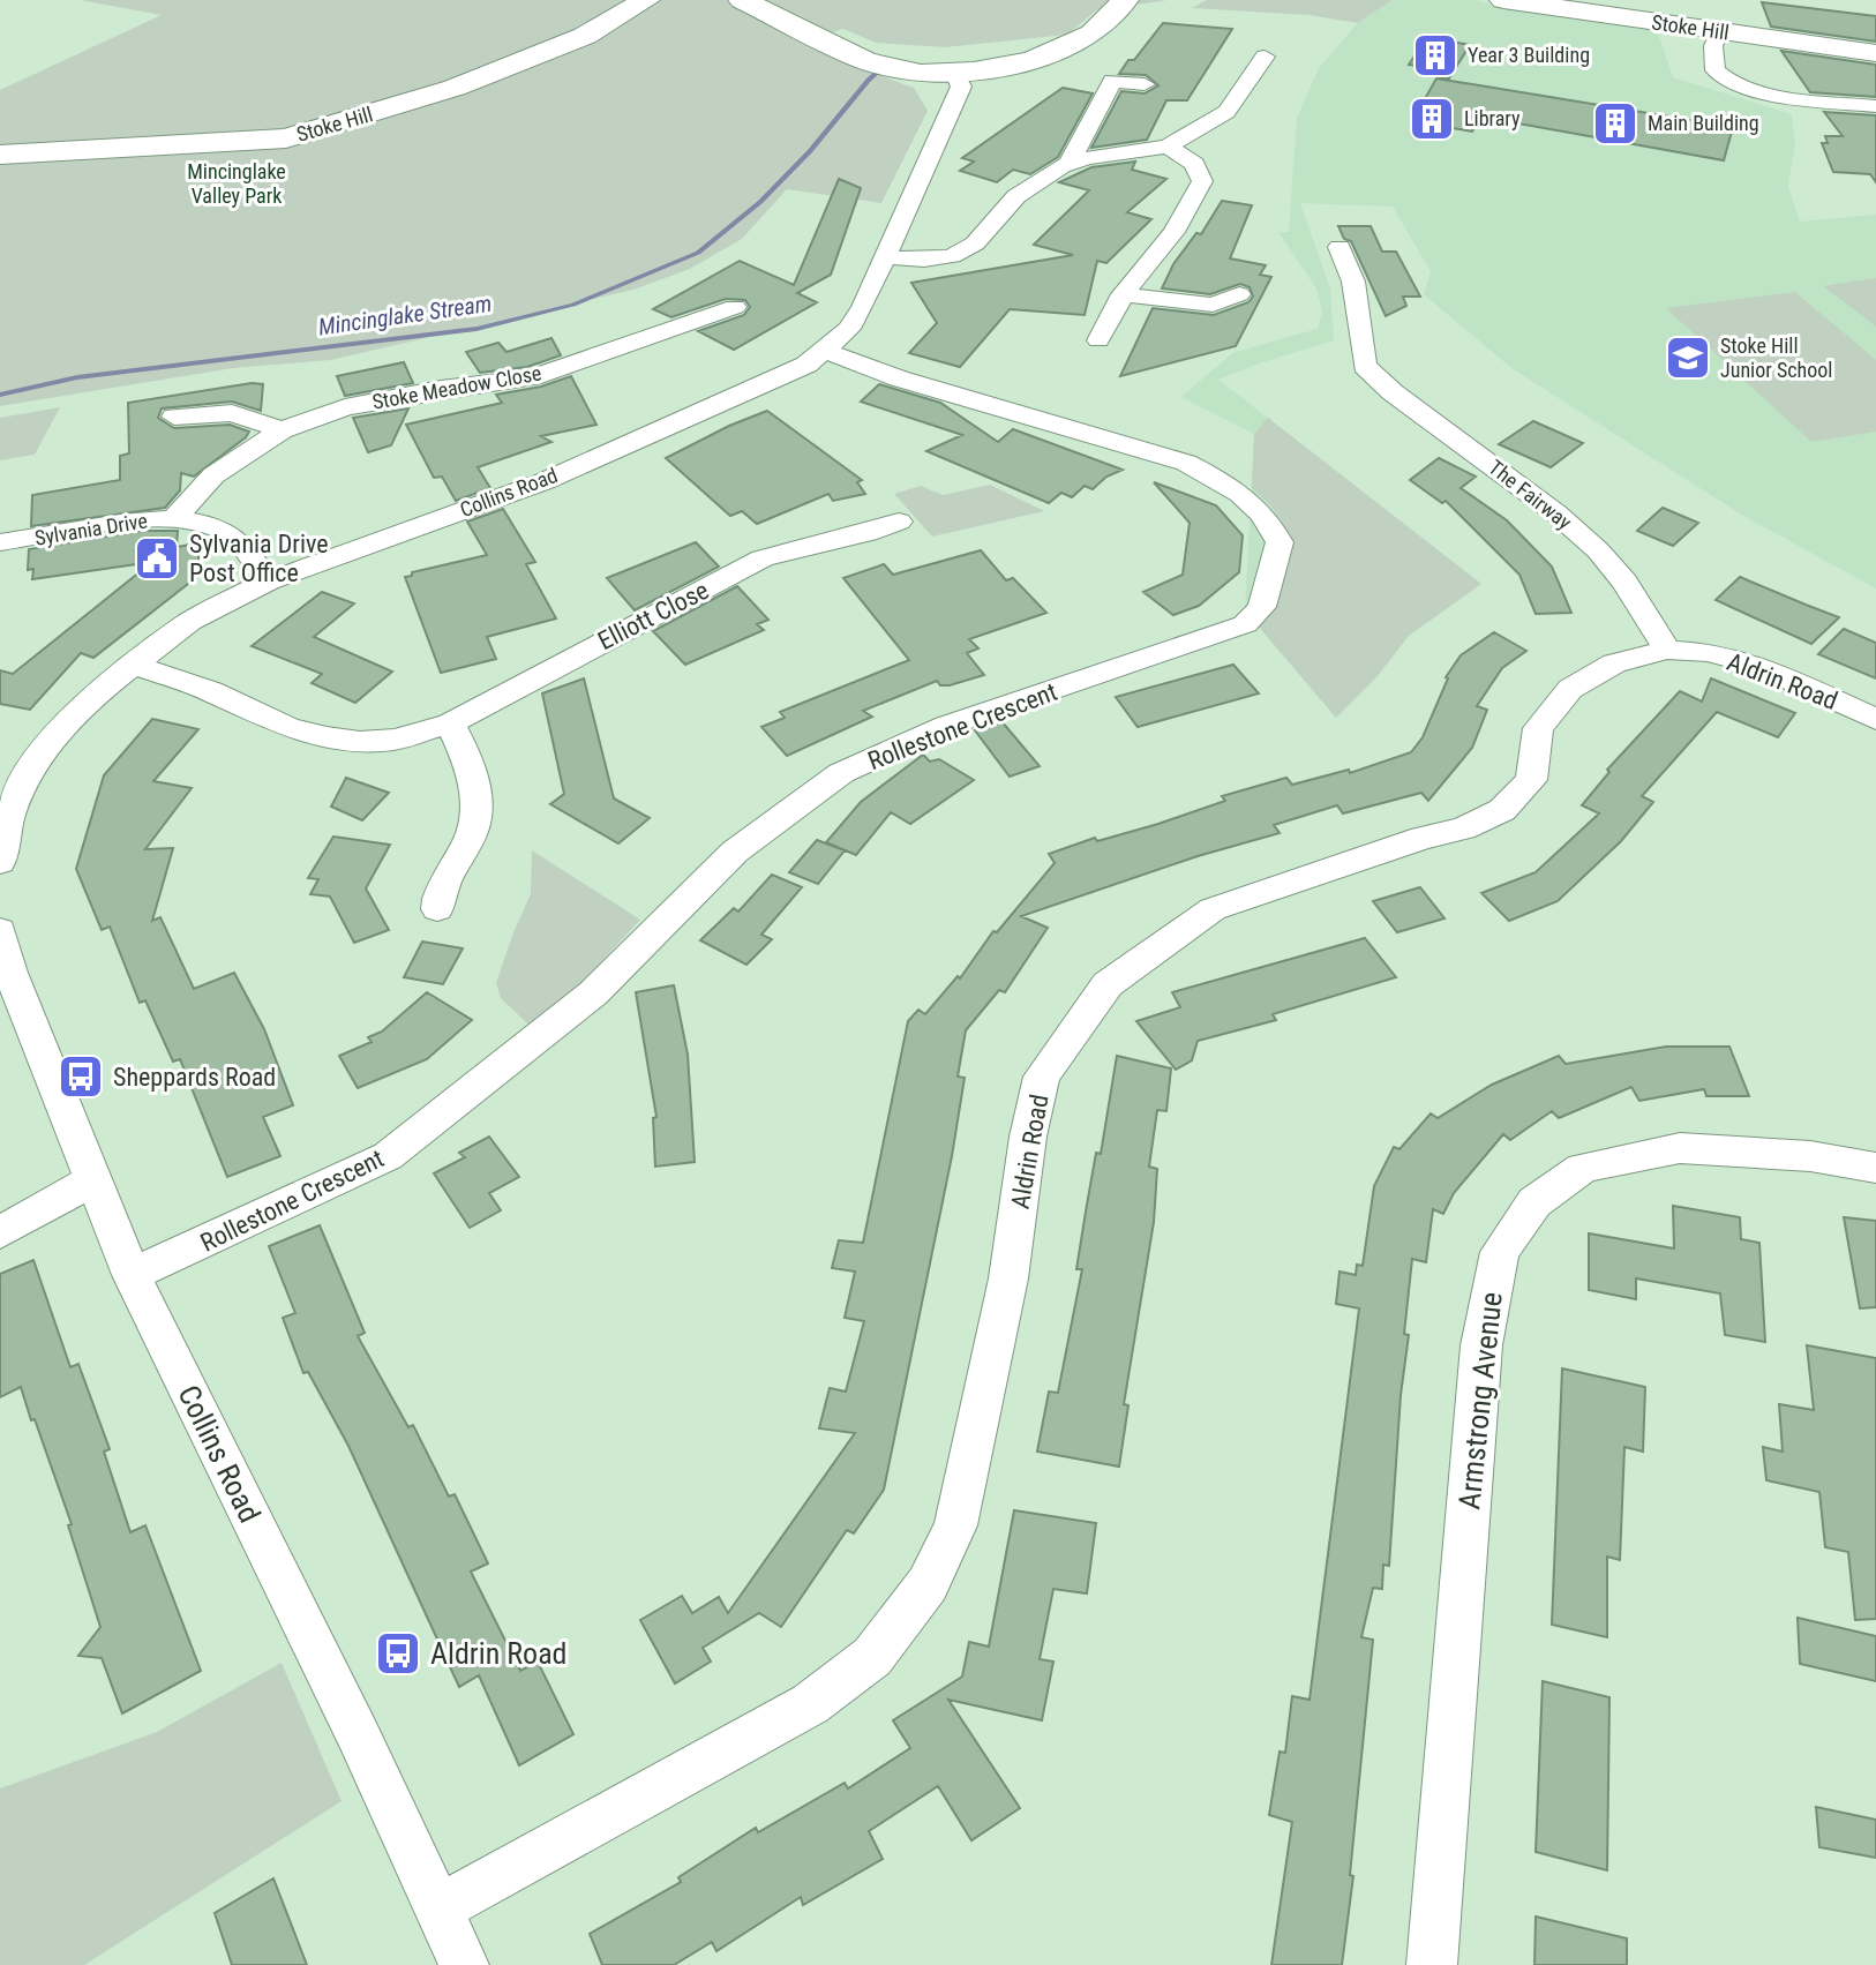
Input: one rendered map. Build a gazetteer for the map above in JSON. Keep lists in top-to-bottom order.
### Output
{
  "streets": {
    "street": [
      "Stoke Hill",
      "Stoke Meadow Close",
      "Collins Road",
      "The Fairway",
      "Sylvania Drive",
      "Elliott Close",
      "Aldrin Road",
      "Rollestone Crescent",
      "Armstrong Avenue"
    ]
  },
  "crossings": [
    ["Stoke Meadow Close", "Sylvania Drive"],
    ["Collins Road", "Sylvania Drive"],
    ["Collins Road", "Elliott Close"],
    ["Collins Road", "Aldrin Road"],
    ["Collins Road", "Rollestone Crescent"],
    ["The Fairway", "Aldrin Road"]
  ],
  "water": ["Mincinglake Stream"],
  "parks": ["Mincinglake Valley Park"],
  "places": {
    "building": ["Year 3 Building", "Library", "Main Building"],
    "school or university": ["Stoke Hill Junior School"],
    "public building": ["Sylvania Drive Post Office"],
    "bus stop": ["Sheppards Road", "Aldrin Road"]
  }
}
